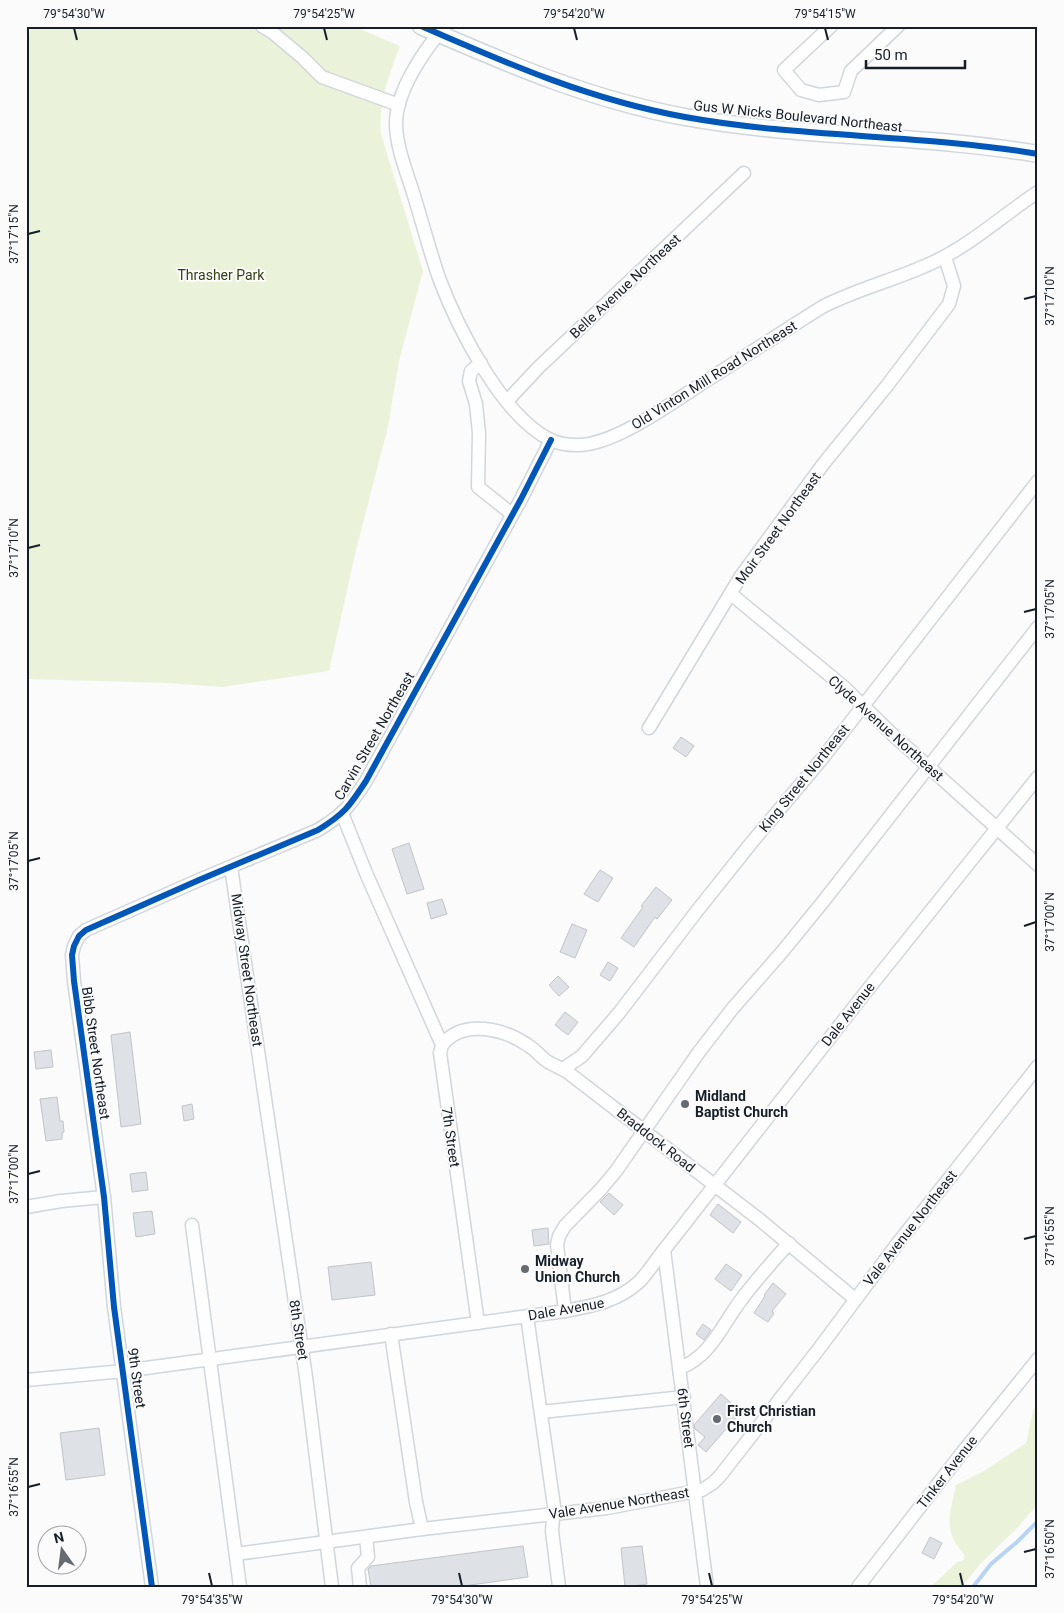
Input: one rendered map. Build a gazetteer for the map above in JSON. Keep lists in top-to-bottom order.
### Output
{
  "streets": {
    "main road": ["Gus W Nicks Boulevard Northeast"],
    "street": [
      "Belle Avenue Northeast",
      "Old Vinton Mill Road Northeast",
      "Moir Street Northeast",
      "Clyde Avenue Northeast",
      "Carvin Street Northeast",
      "King Street Northeast",
      "Midway Street Northeast",
      "Dale Avenue",
      "Bibb Street Northeast",
      "7th Street",
      "Braddock Road",
      "Vale Avenue Northeast",
      "8th Street",
      "9th Street",
      "6th Street",
      "Tinker Avenue"
    ]
  },
  "crossings": [
    ["Gus W Nicks Boulevard Northeast", "Old Vinton Mill Road Northeast"],
    ["Belle Avenue Northeast", "Old Vinton Mill Road Northeast"],
    ["Old Vinton Mill Road Northeast", "Moir Street Northeast"],
    ["Old Vinton Mill Road Northeast", "Carvin Street Northeast"],
    ["Moir Street Northeast", "Clyde Avenue Northeast"],
    ["Clyde Avenue Northeast", "King Street Northeast"],
    ["Clyde Avenue Northeast", "Dale Avenue"],
    ["Carvin Street Northeast", "Midway Street Northeast"],
    ["Carvin Street Northeast", "Bibb Street Northeast"],
    ["Carvin Street Northeast", "7th Street"],
    ["King Street Northeast", "Braddock Road"],
    ["Midway Street Northeast", "8th Street"],
    ["Dale Avenue", "7th Street"],
    ["Dale Avenue", "Braddock Road"],
    ["Dale Avenue", "8th Street"],
    ["Dale Avenue", "9th Street"],
    ["Dale Avenue", "6th Street"],
    ["Bibb Street Northeast", "9th Street"],
    ["7th Street", "Braddock Road"],
    ["Braddock Road", "Vale Avenue Northeast"],
    ["Vale Avenue Northeast", "8th Street"],
    ["Vale Avenue Northeast", "6th Street"]
  ],
  "parks": ["Thrasher Park"],
  "places": ["Midland Baptist Church", "Midway Union Church", "First Christian Church"],
  "scale_bar": "50 m",
  "north": "top",
  "coordinates": [
    "79°54'30\"W",
    "79°54'25\"W",
    "79°54'20\"W",
    "79°54'15\"W",
    "37°17'15\"N",
    "37°17'10\"N",
    "37°17'05\"N",
    "37°17'00\"N",
    "37°16'55\"N",
    "37°16'50\"N",
    "79°54'35\"W"
  ]
}
